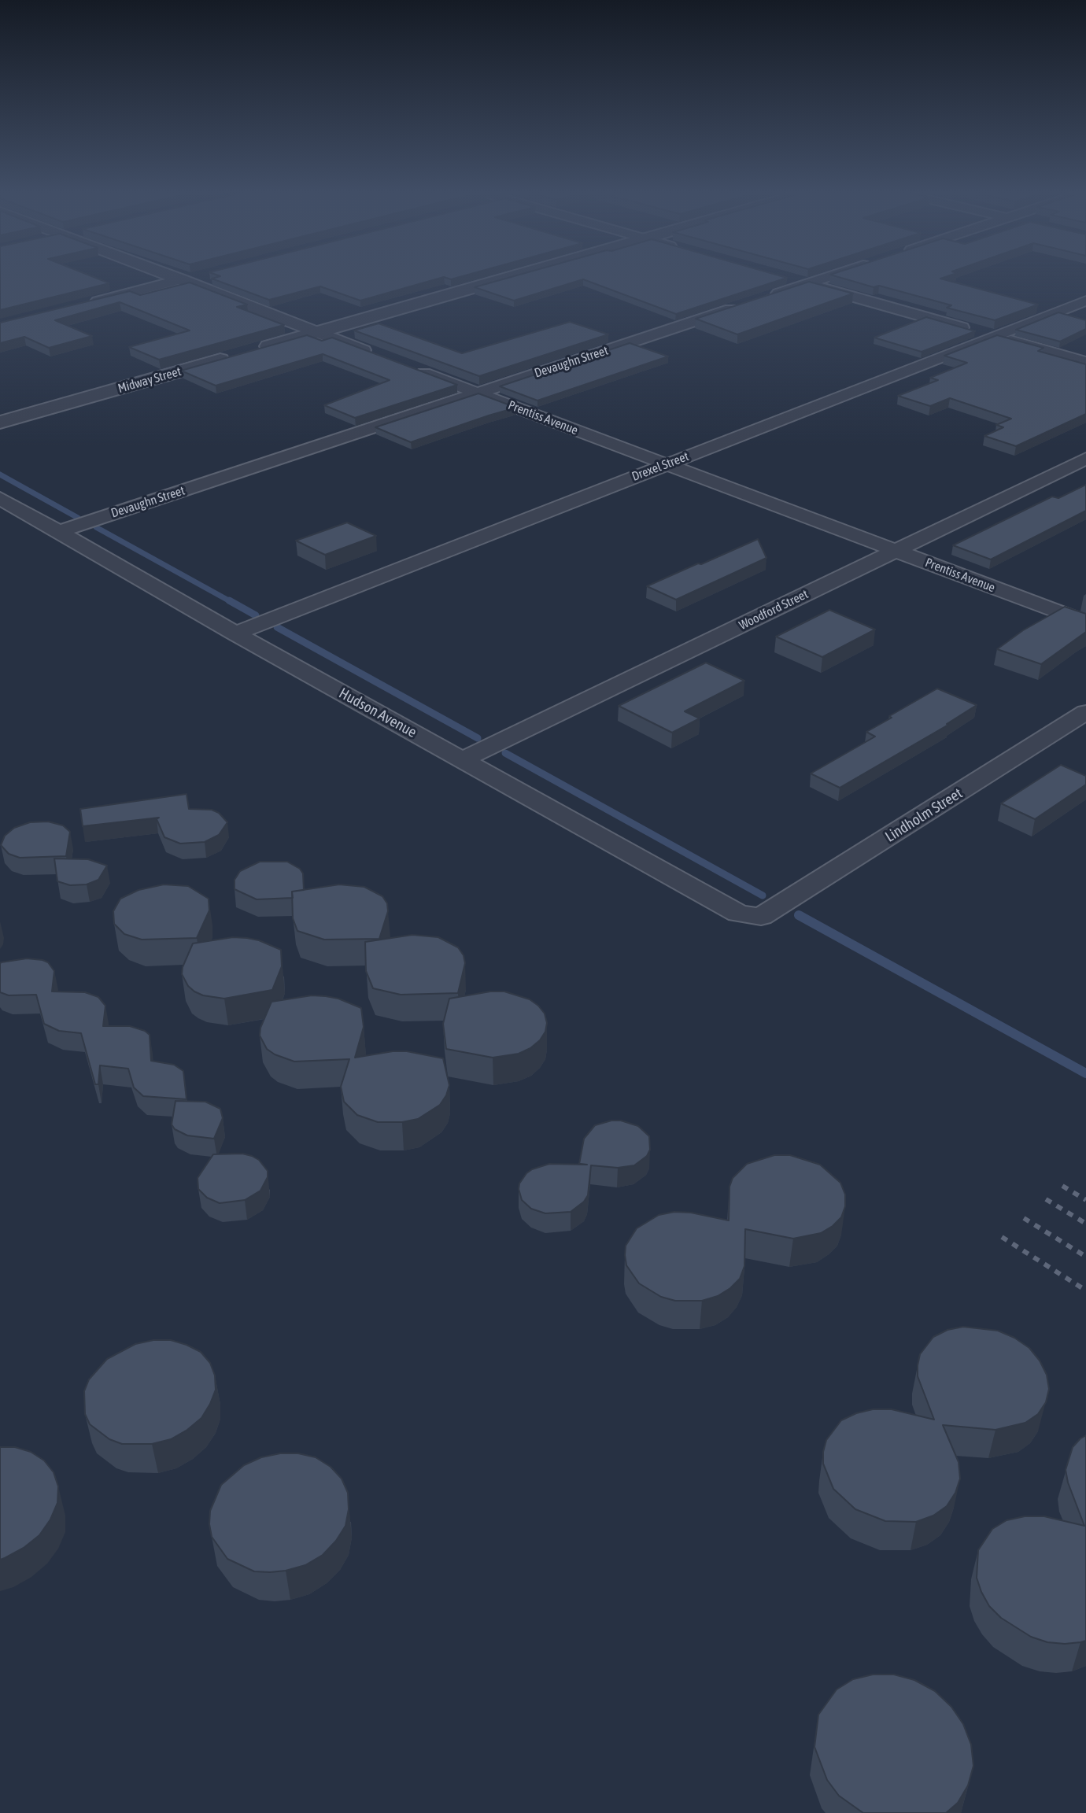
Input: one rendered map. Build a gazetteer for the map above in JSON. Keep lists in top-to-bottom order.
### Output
{
  "streets": {
    "street": [
      "Devaughn Street",
      "Midway Street",
      "Prentiss Avenue",
      "Drexel Street",
      "Woodford Street",
      "Hudson Avenue",
      "Lindholm Street"
    ]
  },
  "crossings": [
    ["Devaughn Street", "Prentiss Avenue"],
    ["Devaughn Street", "Hudson Avenue"],
    ["Prentiss Avenue", "Drexel Street"],
    ["Prentiss Avenue", "Woodford Street"],
    ["Drexel Street", "Hudson Avenue"],
    ["Woodford Street", "Hudson Avenue"],
    ["Hudson Avenue", "Lindholm Street"]
  ]
}
